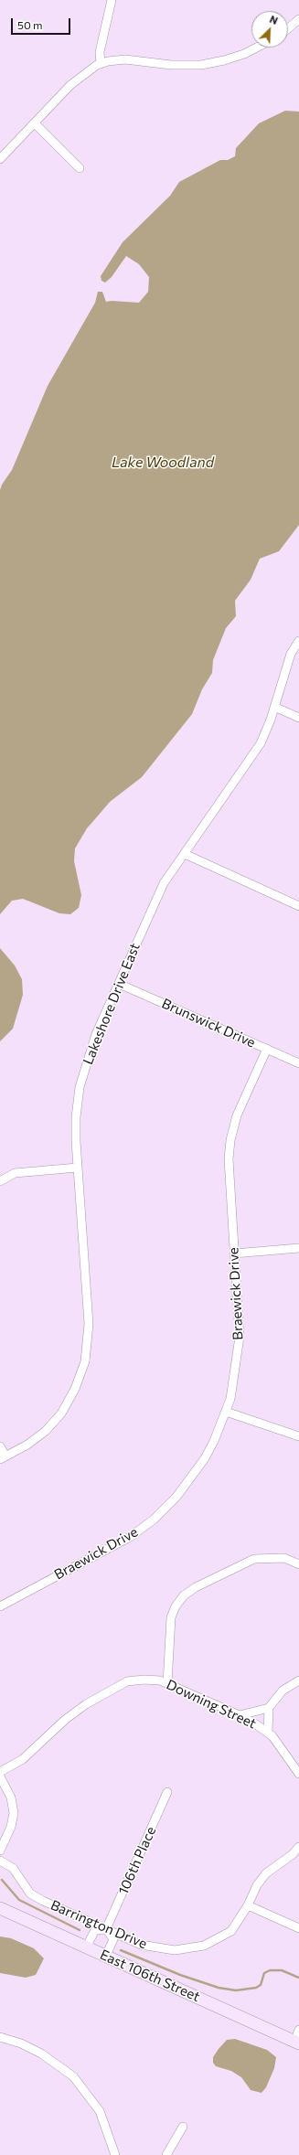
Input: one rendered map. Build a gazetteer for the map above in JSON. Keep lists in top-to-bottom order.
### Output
{
  "streets": {
    "street": [
      "Lakeshore Drive East",
      "Brunswick Drive",
      "Braewick Drive",
      "Downing Street",
      "106th Place",
      "Barrington Drive",
      "East 106th Street"
    ]
  },
  "crossings": [
    ["Lakeshore Drive East", "Brunswick Drive"],
    ["Brunswick Drive", "Braewick Drive"],
    ["106th Place", "Barrington Drive"]
  ],
  "water": ["Lake Woodland"],
  "scale_bar": "50 m",
  "north": "top right"
}
